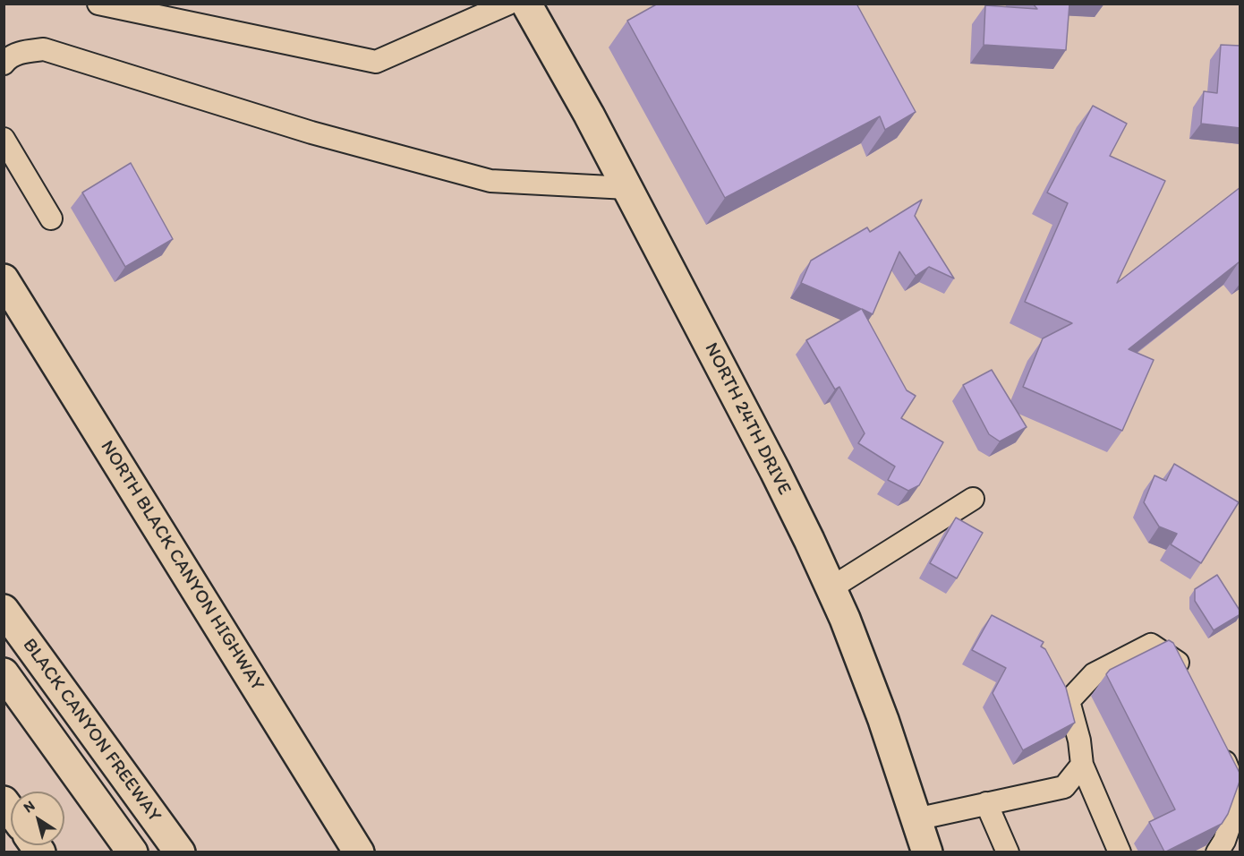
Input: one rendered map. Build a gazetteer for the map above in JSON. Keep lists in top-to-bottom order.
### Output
{
  "streets": {
    "main road": ["NORTH 24TH DRIVE", "NORTH BLACK CANYON HIGHWAY", "BLACK CANYON FREEWAY"]
  },
  "north": "top left"
}
